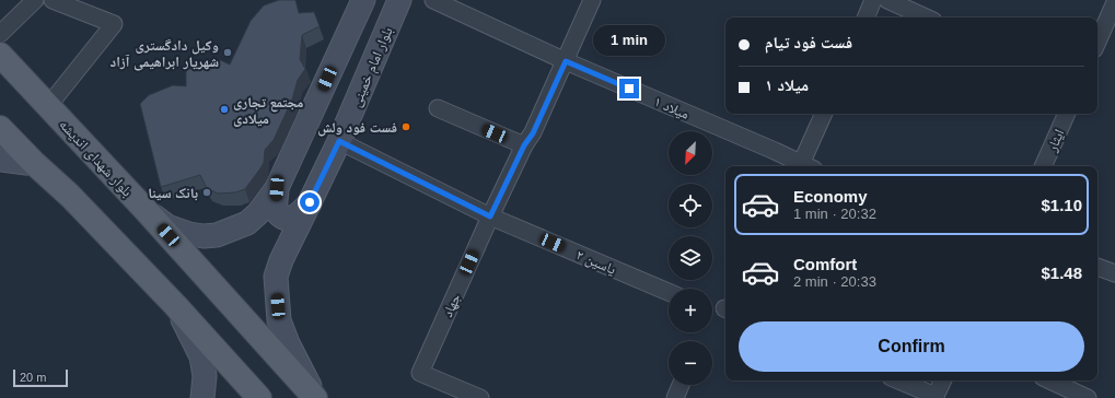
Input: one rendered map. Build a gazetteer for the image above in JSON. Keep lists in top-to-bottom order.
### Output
{
  "streets": {
    "main road": ["بلوار شهدای اندیشه"],
    "street": [
      "بلوار امام خمینی",
      "میلاد ۱",
      "ایثار",
      "یاسین ۲",
      "جهاد"
    ]
  },
  "crossings": [
    ["بلوار امام خمینی", "بلوار شهدای اندیشه"],
    ["بلوار امام خمینی", "یاسین ۲"],
    ["میلاد ۱", "جهاد"],
    ["یاسین ۲", "جهاد"]
  ],
  "places": [
    "وکیل دادگستری شهریار ابراهیمی آزاد",
    "مجتمع تجاری میلادی",
    "فست فود ولش",
    "بانک سینا"
  ],
  "scale_bar": "20 m",
  "north": "bottom left",
  "page": {
    "banner": ["فست فود تیام", "میلاد ۱"],
    "bubble": "1 min",
    "map_buttons": ["+", "−"],
    "list": [
      {
        "name": "Economy",
        "note": "1 min · 20:32",
        "value": "$1.10"
      },
      {
        "name": "Comfort",
        "note": "2 min · 20:33",
        "value": "$1.48"
      }
    ],
    "buttons": "Confirm",
    "scale": "20 m"
  }
}
